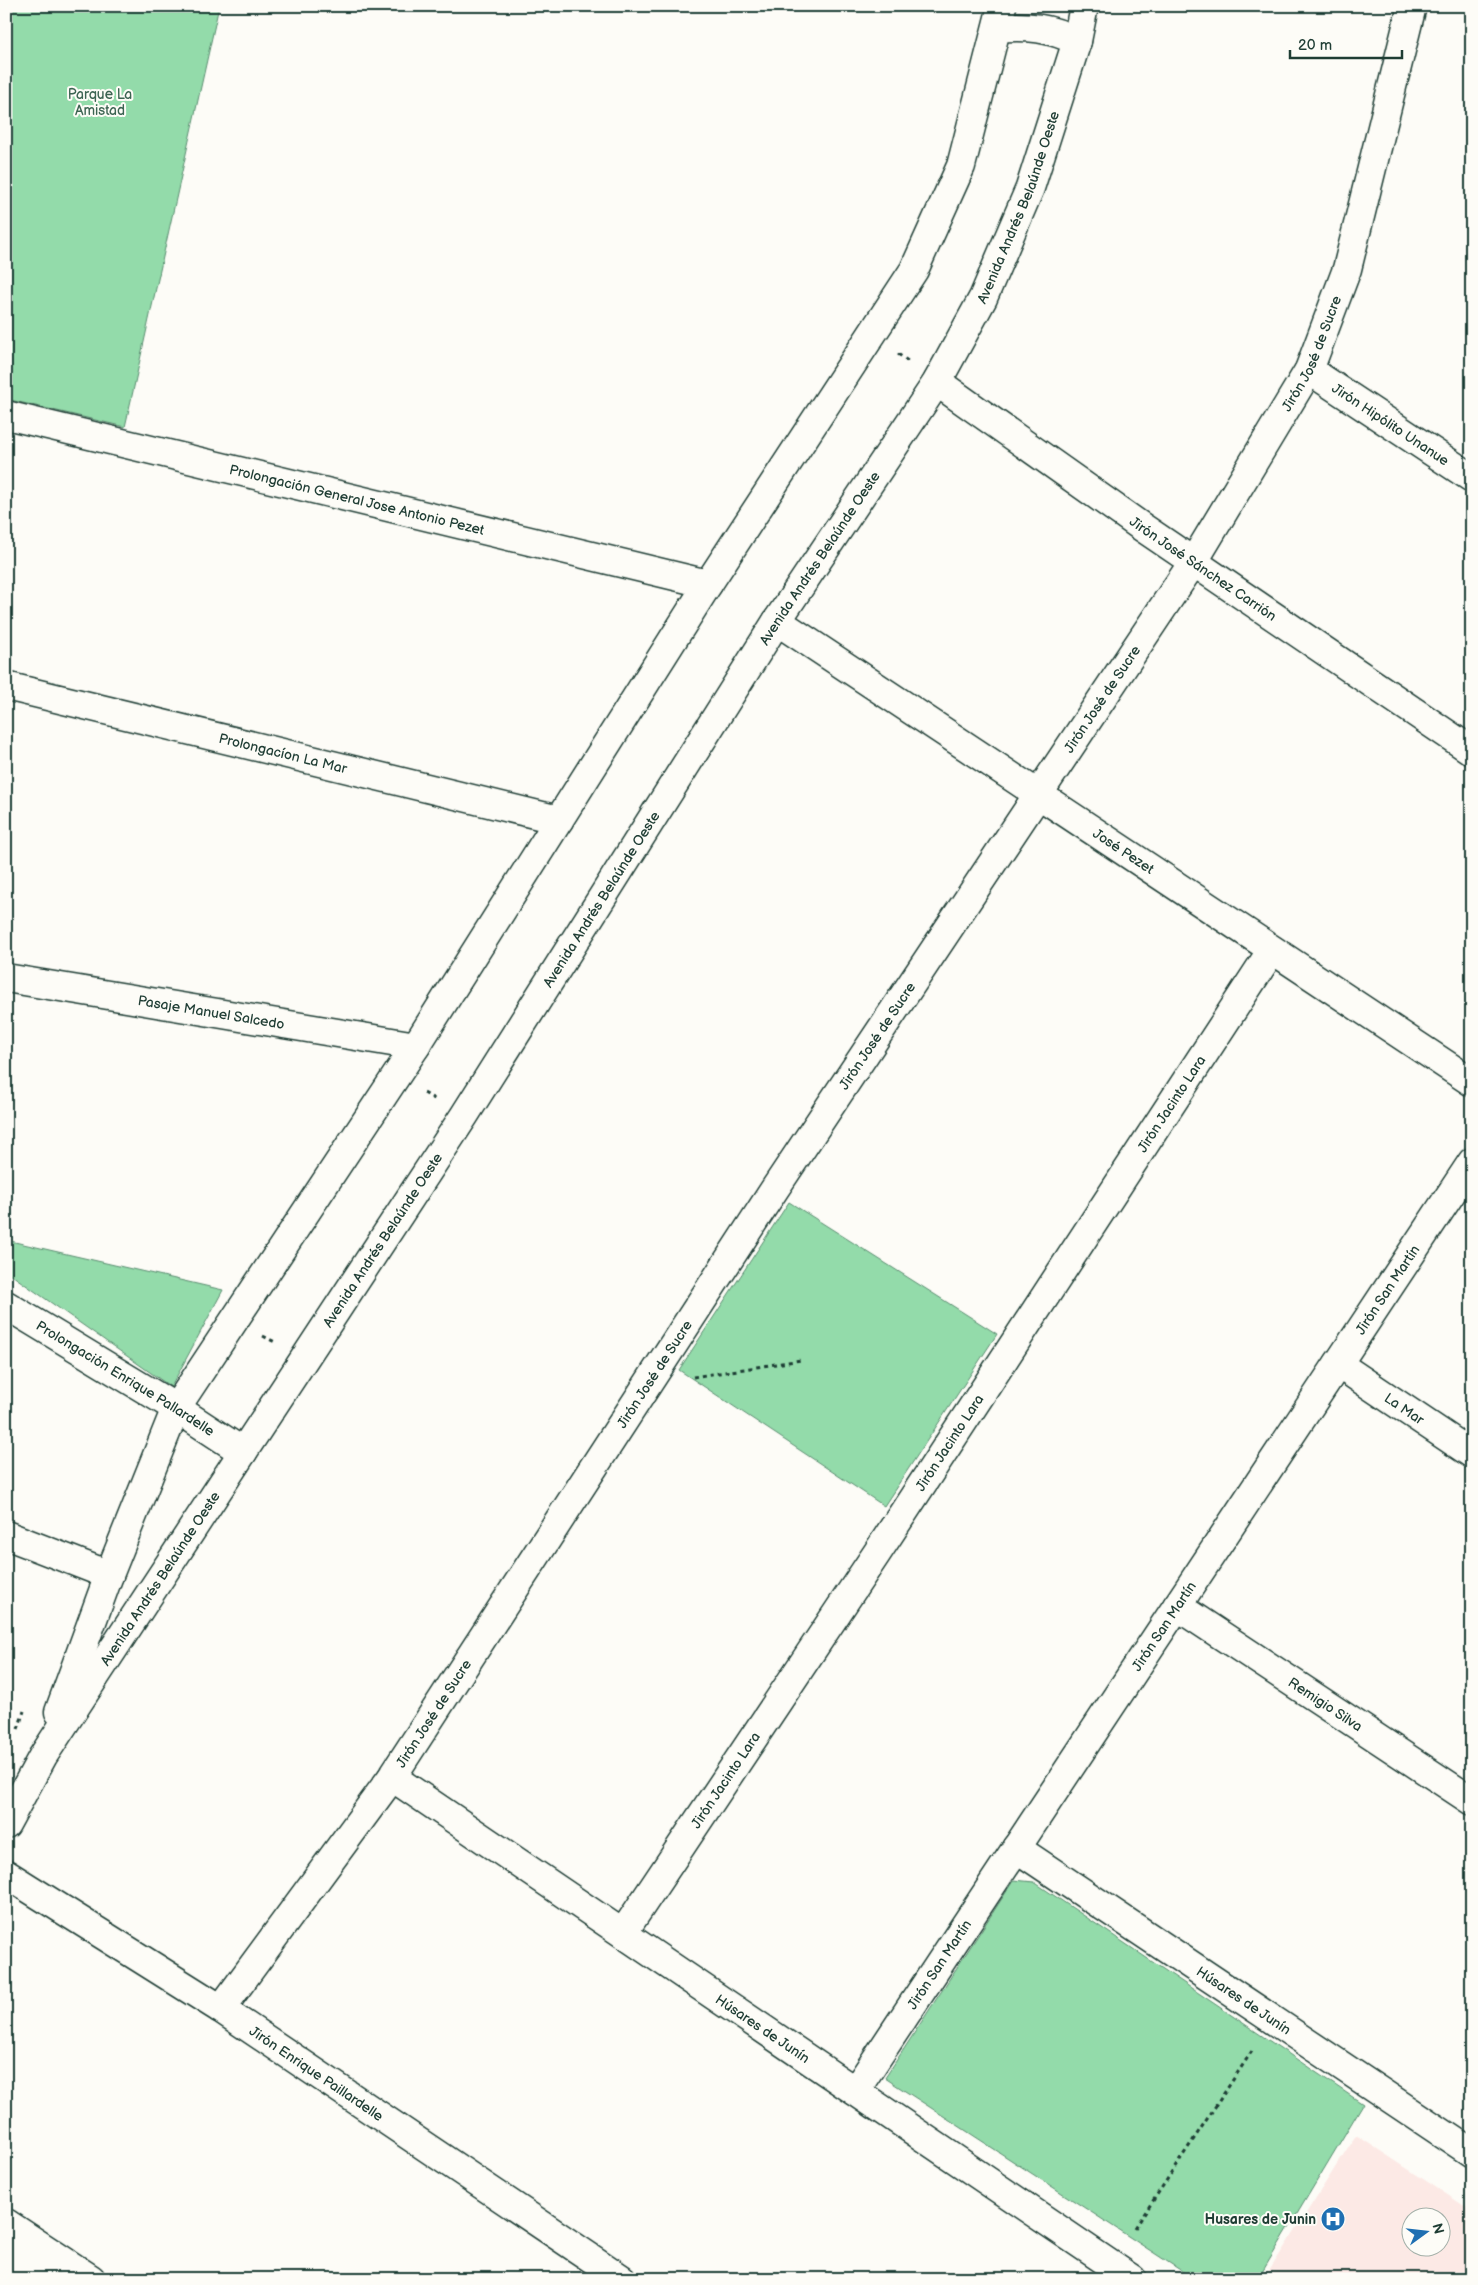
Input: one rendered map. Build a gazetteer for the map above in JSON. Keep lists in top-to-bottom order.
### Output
{
  "streets": {
    "street": [
      "Avenida Andrés Belaúnde Oeste",
      "Jirón José de Sucre",
      "Jirón Hipólito Unanue",
      "Prolongación General Jose Antonio Pezet",
      "Jirón José Sánchez Carrión",
      "Prolongacíon La Mar",
      "José Pezet",
      "Pasaje Manuel Salcedo",
      "Jirón Jacinto Lara",
      "Jirón San Martín",
      "Prolongación Enrique Pallardelle",
      "La Mar",
      "Remigio Silva",
      "Húsares de Junín",
      "Jirón Enrique Paillardelle"
    ]
  },
  "crossings": [
    ["Avenida Andrés Belaúnde Oeste", "Prolongación General Jose Antonio Pezet"],
    ["Avenida Andrés Belaúnde Oeste", "Jirón José Sánchez Carrión"],
    ["Avenida Andrés Belaúnde Oeste", "Prolongacíon La Mar"],
    ["Avenida Andrés Belaúnde Oeste", "José Pezet"],
    ["Avenida Andrés Belaúnde Oeste", "Pasaje Manuel Salcedo"],
    ["Avenida Andrés Belaúnde Oeste", "Prolongación Enrique Pallardelle"],
    ["Jirón José de Sucre", "Jirón Hipólito Unanue"],
    ["Jirón José de Sucre", "Jirón José Sánchez Carrión"],
    ["Jirón José de Sucre", "José Pezet"],
    ["Jirón José de Sucre", "Húsares de Junín"],
    ["Jirón José de Sucre", "Jirón Enrique Paillardelle"],
    ["José Pezet", "Jirón Jacinto Lara"],
    ["Jirón Jacinto Lara", "Húsares de Junín"],
    ["Jirón San Martín", "La Mar"],
    ["Jirón San Martín", "Remigio Silva"],
    ["Jirón San Martín", "Húsares de Junín"]
  ],
  "parks": ["Parque La Amistad"],
  "places": {
    "hospital": ["Husares de Junin"]
  },
  "scale_bar": "20 m",
  "north": "right"
}
